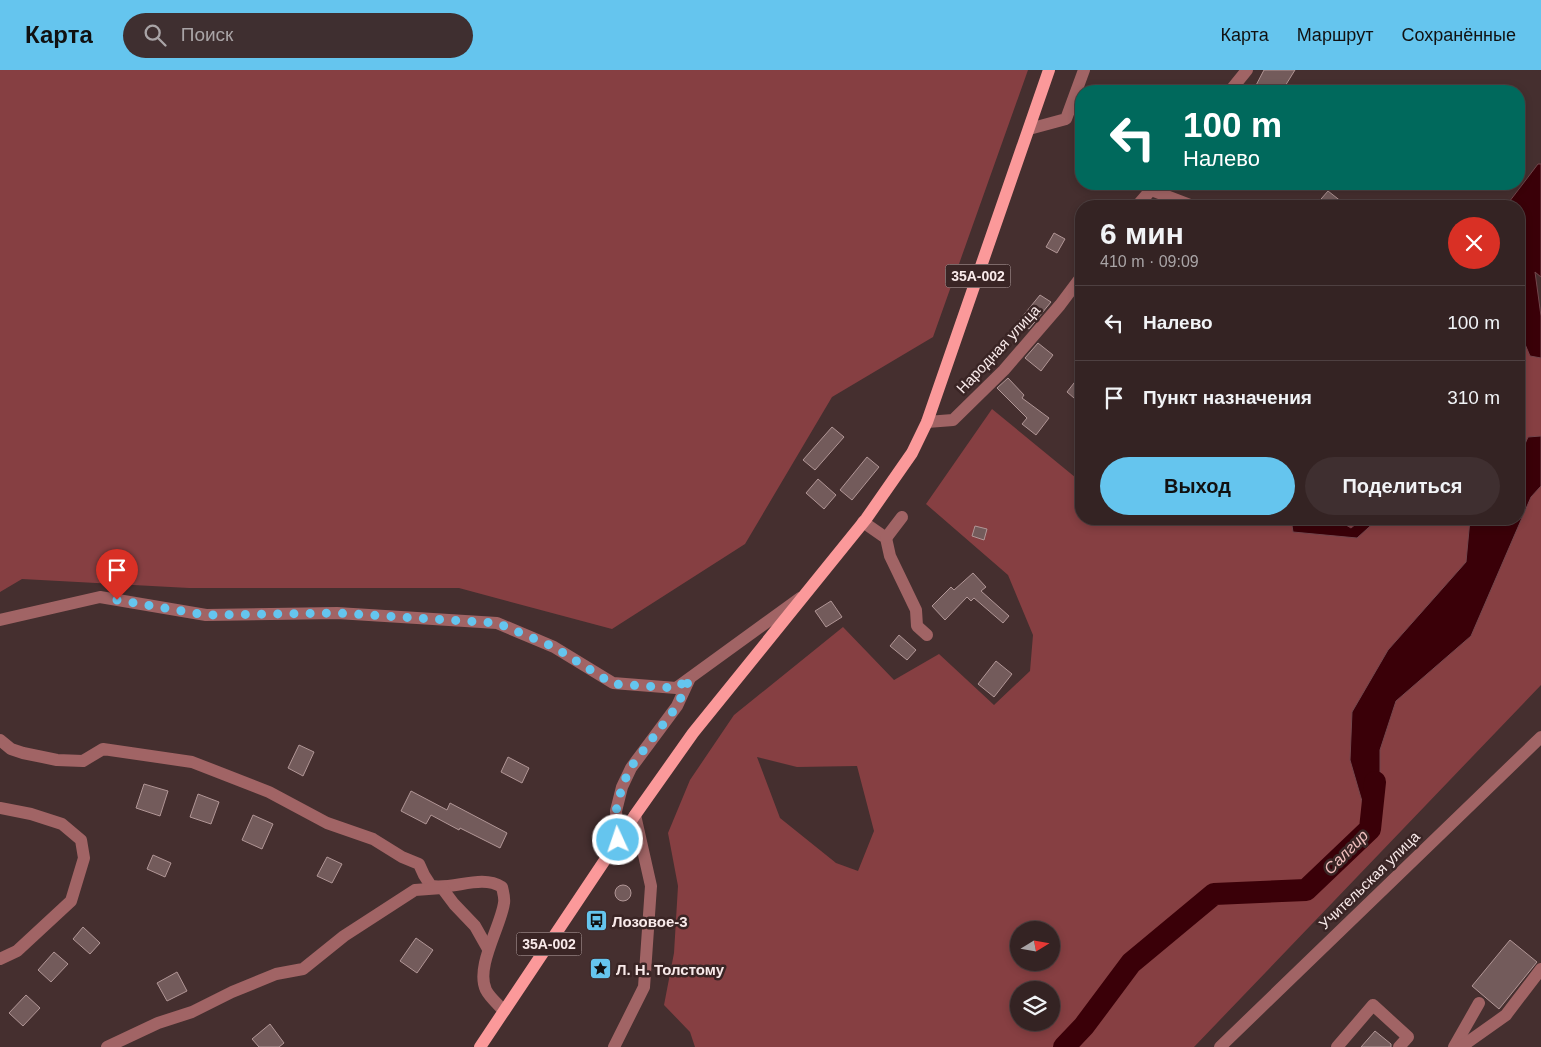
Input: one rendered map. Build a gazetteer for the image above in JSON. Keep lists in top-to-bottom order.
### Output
{
  "streets": {
    "main road": ["35А-002"],
    "street": ["Народная улица", "Учительская улица"]
  },
  "crossings": [
    ["35А-002", "Народная улица"]
  ],
  "water": ["Салгир"],
  "places": {
    "bus stop": ["Лозовое-3"],
    "place": ["Л. Н. Толстому"]
  },
  "north": "right",
  "page": {
    "header": "Карта",
    "search": "Поиск",
    "nav": ["Карта", "Маршрут", "Сохранённые"],
    "turn": ["100 m", "Налево"],
    "heading": ["6 мин", "410 m · 09:09"],
    "list": [
      {
        "name": "Налево",
        "value": "100 m"
      },
      {
        "name": "Пункт назначения",
        "value": "310 m"
      }
    ],
    "buttons": ["Выход", "Поделиться"]
  }
}
